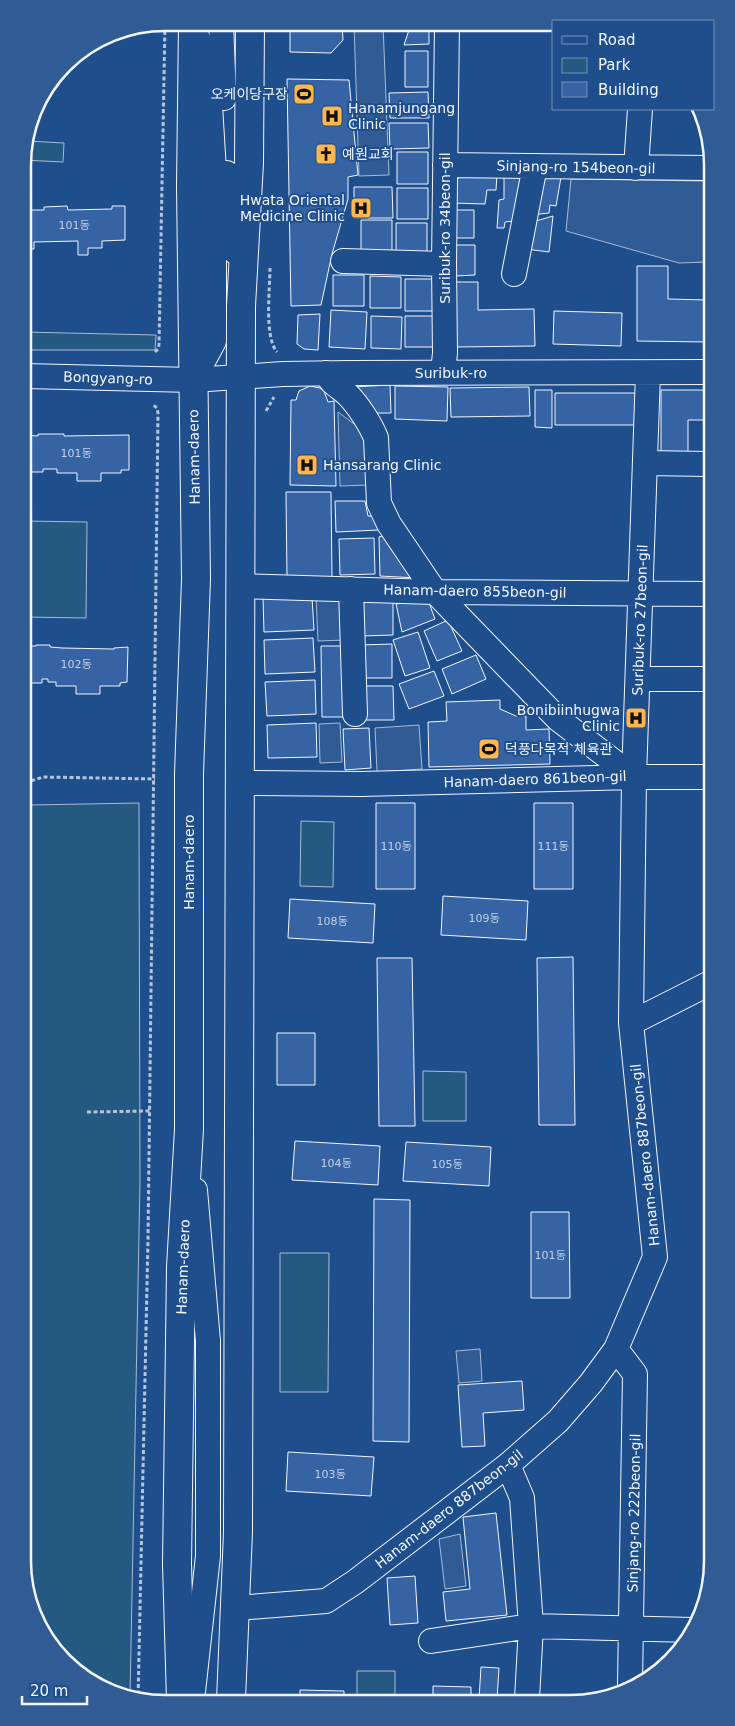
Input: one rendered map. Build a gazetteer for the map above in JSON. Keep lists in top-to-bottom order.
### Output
{
  "streets": {
    "main road": ["Hanam-daero"],
    "street": [
      "Sinjang-ro 154beon-gil",
      "Suribuk-ro 34beon-gil",
      "Suribuk-ro",
      "Bongyang-ro",
      "Hanam-daero 855beon-gil",
      "Suribuk-ro 27beon-gil",
      "Hanam-daero 861beon-gil",
      "Hanam-daero 887beon-gil",
      "Sinjang-ro 222beon-gil"
    ]
  },
  "crossings": [
    ["Sinjang-ro 154beon-gil", "Suribuk-ro 34beon-gil"],
    ["Suribuk-ro 34beon-gil", "Suribuk-ro"],
    ["Suribuk-ro", "Bongyang-ro"],
    ["Suribuk-ro", "Hanam-daero"],
    ["Suribuk-ro", "Suribuk-ro 27beon-gil"],
    ["Bongyang-ro", "Hanam-daero"],
    ["Hanam-daero 855beon-gil", "Suribuk-ro 27beon-gil"],
    ["Suribuk-ro 27beon-gil", "Hanam-daero 861beon-gil"],
    ["Suribuk-ro 27beon-gil", "Hanam-daero 887beon-gil"],
    ["Hanam-daero 861beon-gil", "Hanam-daero 887beon-gil"],
    ["Hanam-daero 887beon-gil", "Sinjang-ro 222beon-gil"]
  ],
  "places": {
    "sports": ["오케이당구장", "덕풍다목적 체육관"],
    "hospital": [
      "Hanamjungang Clinic",
      "Hwata Oriental Medicine Clinic",
      "Hansarang Clinic",
      "Bonibiinhugwa Clinic"
    ],
    "church": ["예원교회"]
  },
  "house_numbers": [
    "101동",
    "101동",
    "102동",
    "110동",
    "111동",
    "109동",
    "108동",
    "104동",
    "105동",
    "101동",
    "103동"
  ],
  "legend": ["Road", "Park", "Building"],
  "scale_bar": "20 m"
}
